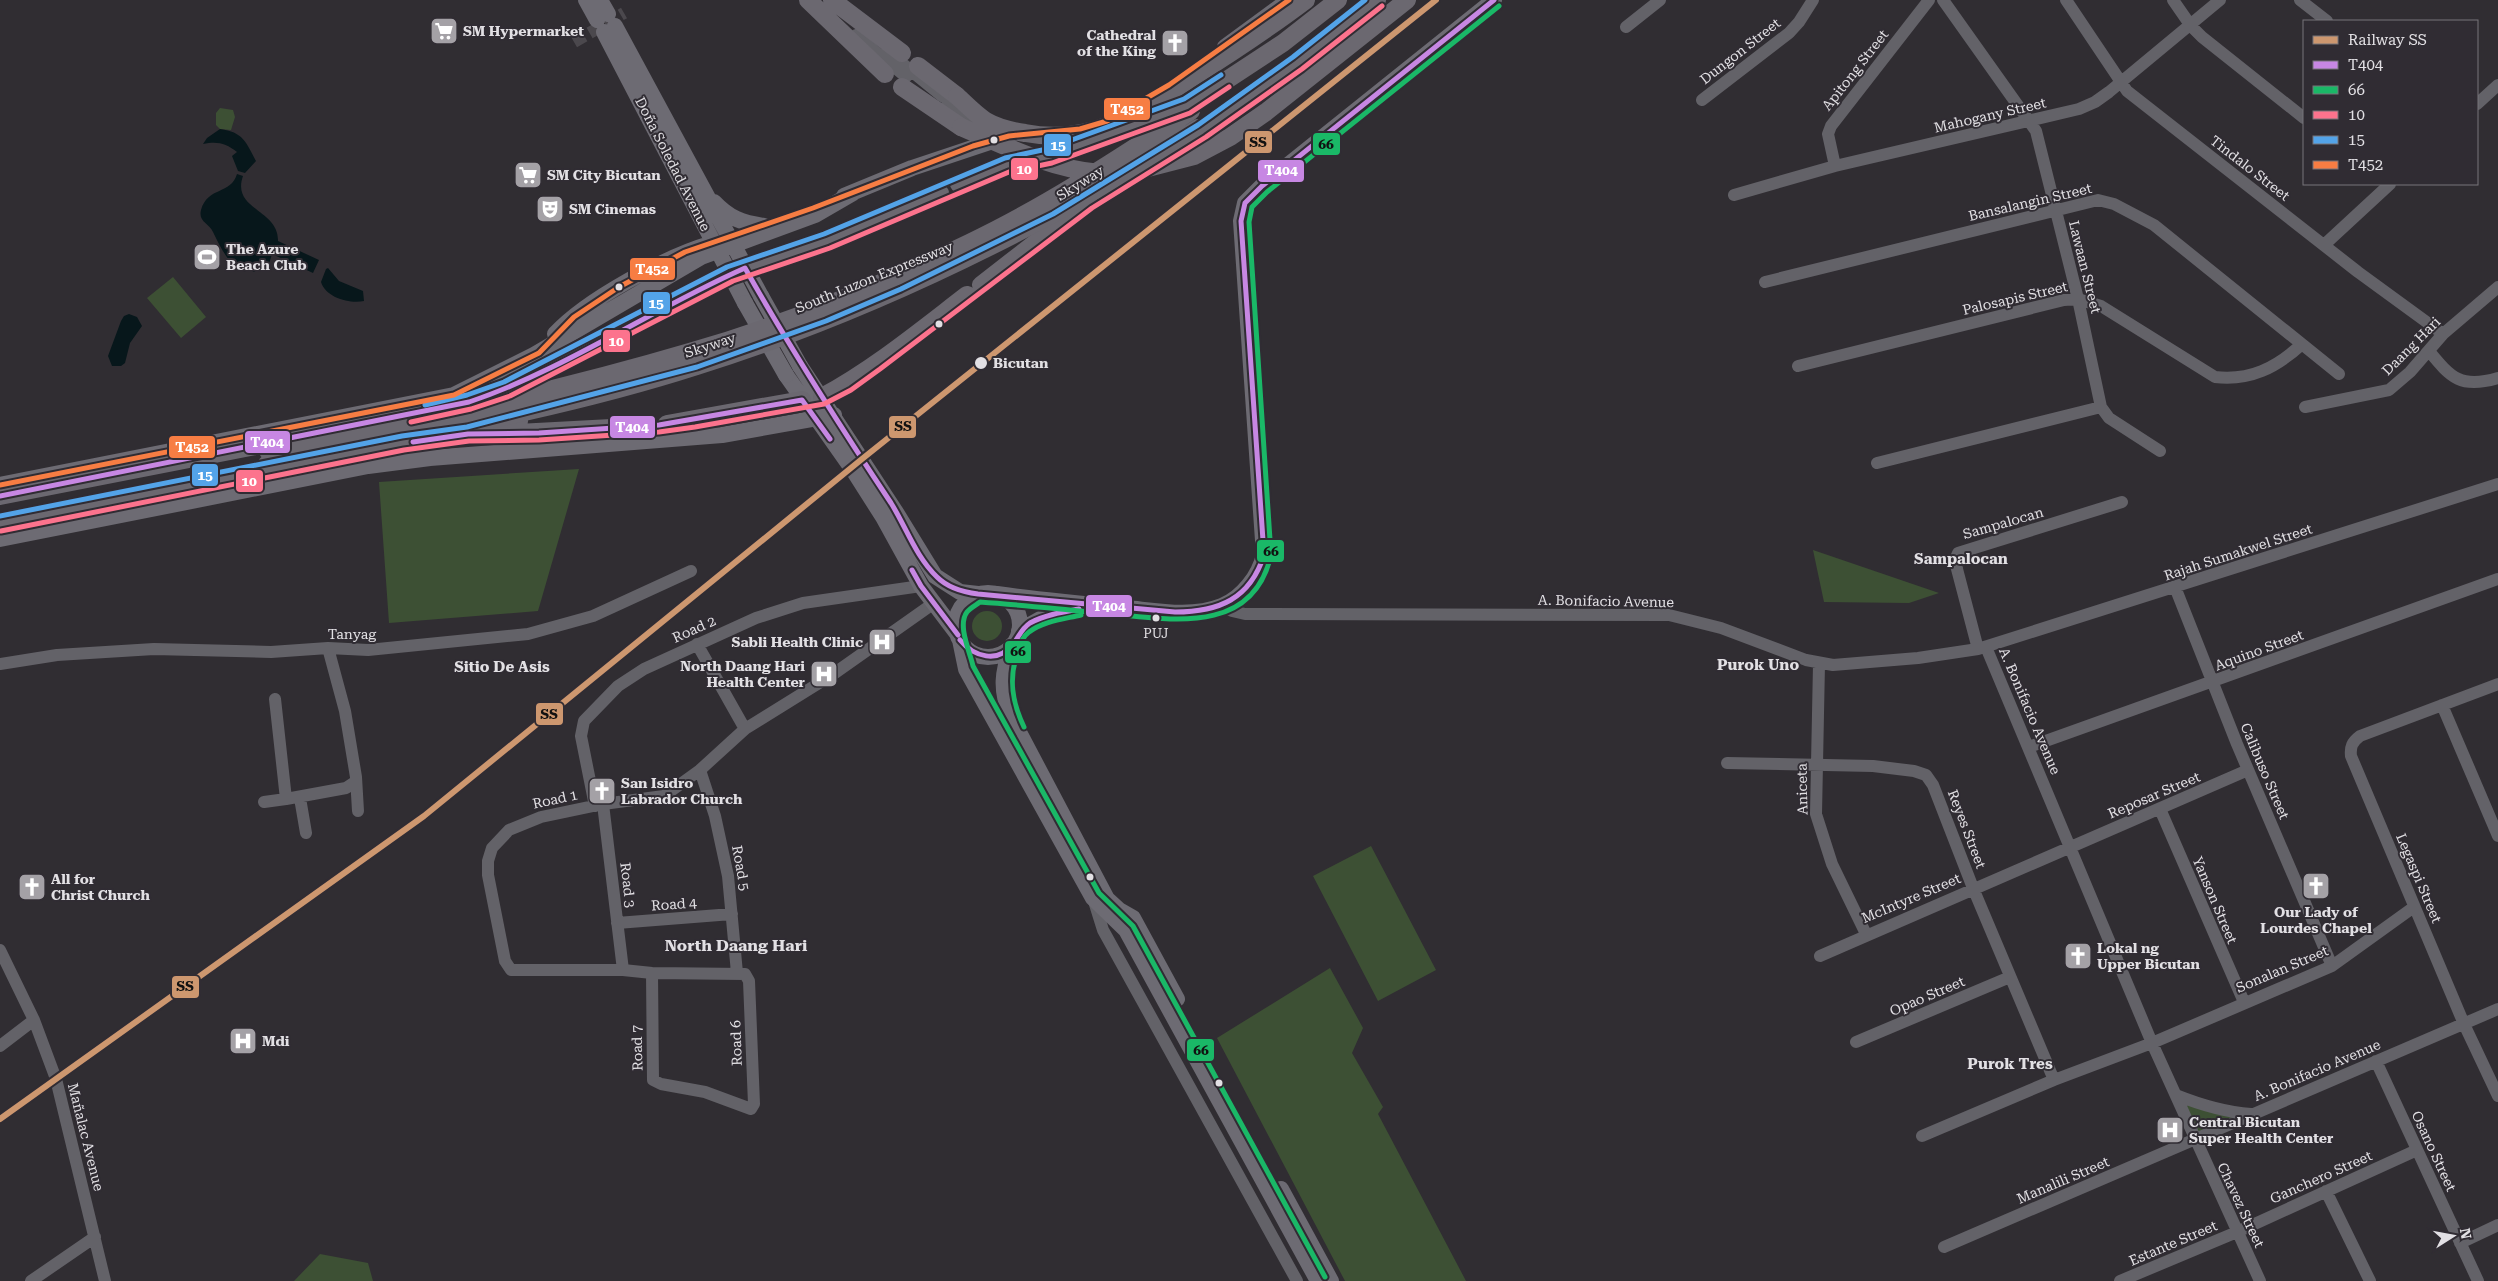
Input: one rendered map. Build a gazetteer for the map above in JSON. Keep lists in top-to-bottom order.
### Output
{
  "streets": {
    "highway": ["Skyway", "South Luzon Expressway"],
    "main road": ["Doña Soledad Avenue"],
    "street": [
      "Dungon Street",
      "Apitong Street",
      "Mahogany Street",
      "Tindalo Street",
      "Bansalangin Street",
      "Lawaan Street",
      "Palosapis Street",
      "Daang Hari",
      "Sampalocan",
      "Rajah Sumakwel Street",
      "A. Bonifacio Avenue",
      "Road 2",
      "Tanyag",
      "Aquino Street",
      "Calibuso Street",
      "Aniceta",
      "Reposar Street",
      "Road 1",
      "Reyes Street",
      "Road 5",
      "Legaspi Street",
      "Road 3",
      "McIntyre Street",
      "Yanson Street",
      "Road 4",
      "Sonalan Street",
      "Opao Street",
      "Road 6",
      "Road 7",
      "Mañalac Avenue",
      "Osano Street",
      "Ganchero Street",
      "Manalili Street",
      "Chavez Street",
      "Estante Street"
    ]
  },
  "crossings": [
    ["Apitong Street", "Mahogany Street"],
    ["Mahogany Street", "Tindalo Street"],
    ["Mahogany Street", "Lawaan Street"],
    ["Doña Soledad Avenue", "Road 2"],
    ["Doña Soledad Avenue", "Road 1"],
    ["Tindalo Street", "Daang Hari"],
    ["Bansalangin Street", "Lawaan Street"],
    ["Bansalangin Street", "Palosapis Street"],
    ["Lawaan Street", "Palosapis Street"],
    ["Sampalocan", "Rajah Sumakwel Street"],
    ["Sampalocan", "A. Bonifacio Avenue"],
    ["Rajah Sumakwel Street", "A. Bonifacio Avenue"],
    ["Rajah Sumakwel Street", "Calibuso Street"],
    ["A. Bonifacio Avenue", "Aquino Street"],
    ["A. Bonifacio Avenue", "Aniceta"],
    ["A. Bonifacio Avenue", "Reposar Street"],
    ["A. Bonifacio Avenue", "Legaspi Street"],
    ["A. Bonifacio Avenue", "McIntyre Street"],
    ["A. Bonifacio Avenue", "Sonalan Street"],
    ["A. Bonifacio Avenue", "Osano Street"],
    ["A. Bonifacio Avenue", "Manalili Street"],
    ["A. Bonifacio Avenue", "Chavez Street"],
    ["Road 2", "Road 1"],
    ["Road 2", "Road 3"],
    ["Aquino Street", "Calibuso Street"],
    ["Calibuso Street", "Reposar Street"],
    ["Calibuso Street", "Sonalan Street"],
    ["Aniceta", "Reyes Street"],
    ["Aniceta", "McIntyre Street"],
    ["Reposar Street", "McIntyre Street"],
    ["Reposar Street", "Yanson Street"],
    ["Road 1", "Road 5"],
    ["Road 1", "Road 3"],
    ["Road 1", "Road 6"],
    ["Road 1", "Road 7"],
    ["Reyes Street", "McIntyre Street"],
    ["Reyes Street", "Sonalan Street"],
    ["Reyes Street", "Opao Street"],
    ["Road 5", "Road 4"],
    ["Road 5", "Road 6"],
    ["Legaspi Street", "Sonalan Street"],
    ["Road 3", "Road 4"],
    ["Yanson Street", "Sonalan Street"],
    ["Road 6", "Road 7"],
    ["Osano Street", "Ganchero Street"],
    ["Ganchero Street", "Chavez Street"],
    ["Ganchero Street", "Estante Street"],
    ["Manalili Street", "Chavez Street"],
    ["Chavez Street", "Estante Street"]
  ],
  "districts": [
    "Sampalocan",
    "Purok Uno",
    "Sitio De Asis",
    "North Daang Hari",
    "Purok Tres"
  ],
  "places": {
    "supermarket": ["SM Hypermarket", "SM City Bicutan"],
    "church": [
      "Cathedral of the King",
      "San Isidro Labrador Church",
      "Our Lady of Lourdes Chapel",
      "All for Christ Church",
      "Lokal ng Upper Bicutan"
    ],
    "theatre": ["SM Cinemas"],
    "sports": ["The Azure Beach Club"],
    "other": ["Bicutan", "PUJ"],
    "hospital": [
      "Sabli Health Clinic",
      "North Daang Hari Health Center",
      "Mdi",
      "Central Bicutan Super Health Center"
    ]
  },
  "lines": [
    "rail line SS",
    "transit line T404",
    "transit line 15",
    "transit line T452",
    "transit line 66",
    "transit line 10"
  ],
  "legend": [
    "Railway SS",
    "T404",
    "66",
    "10",
    "15",
    "T452"
  ],
  "north": "right"
}
